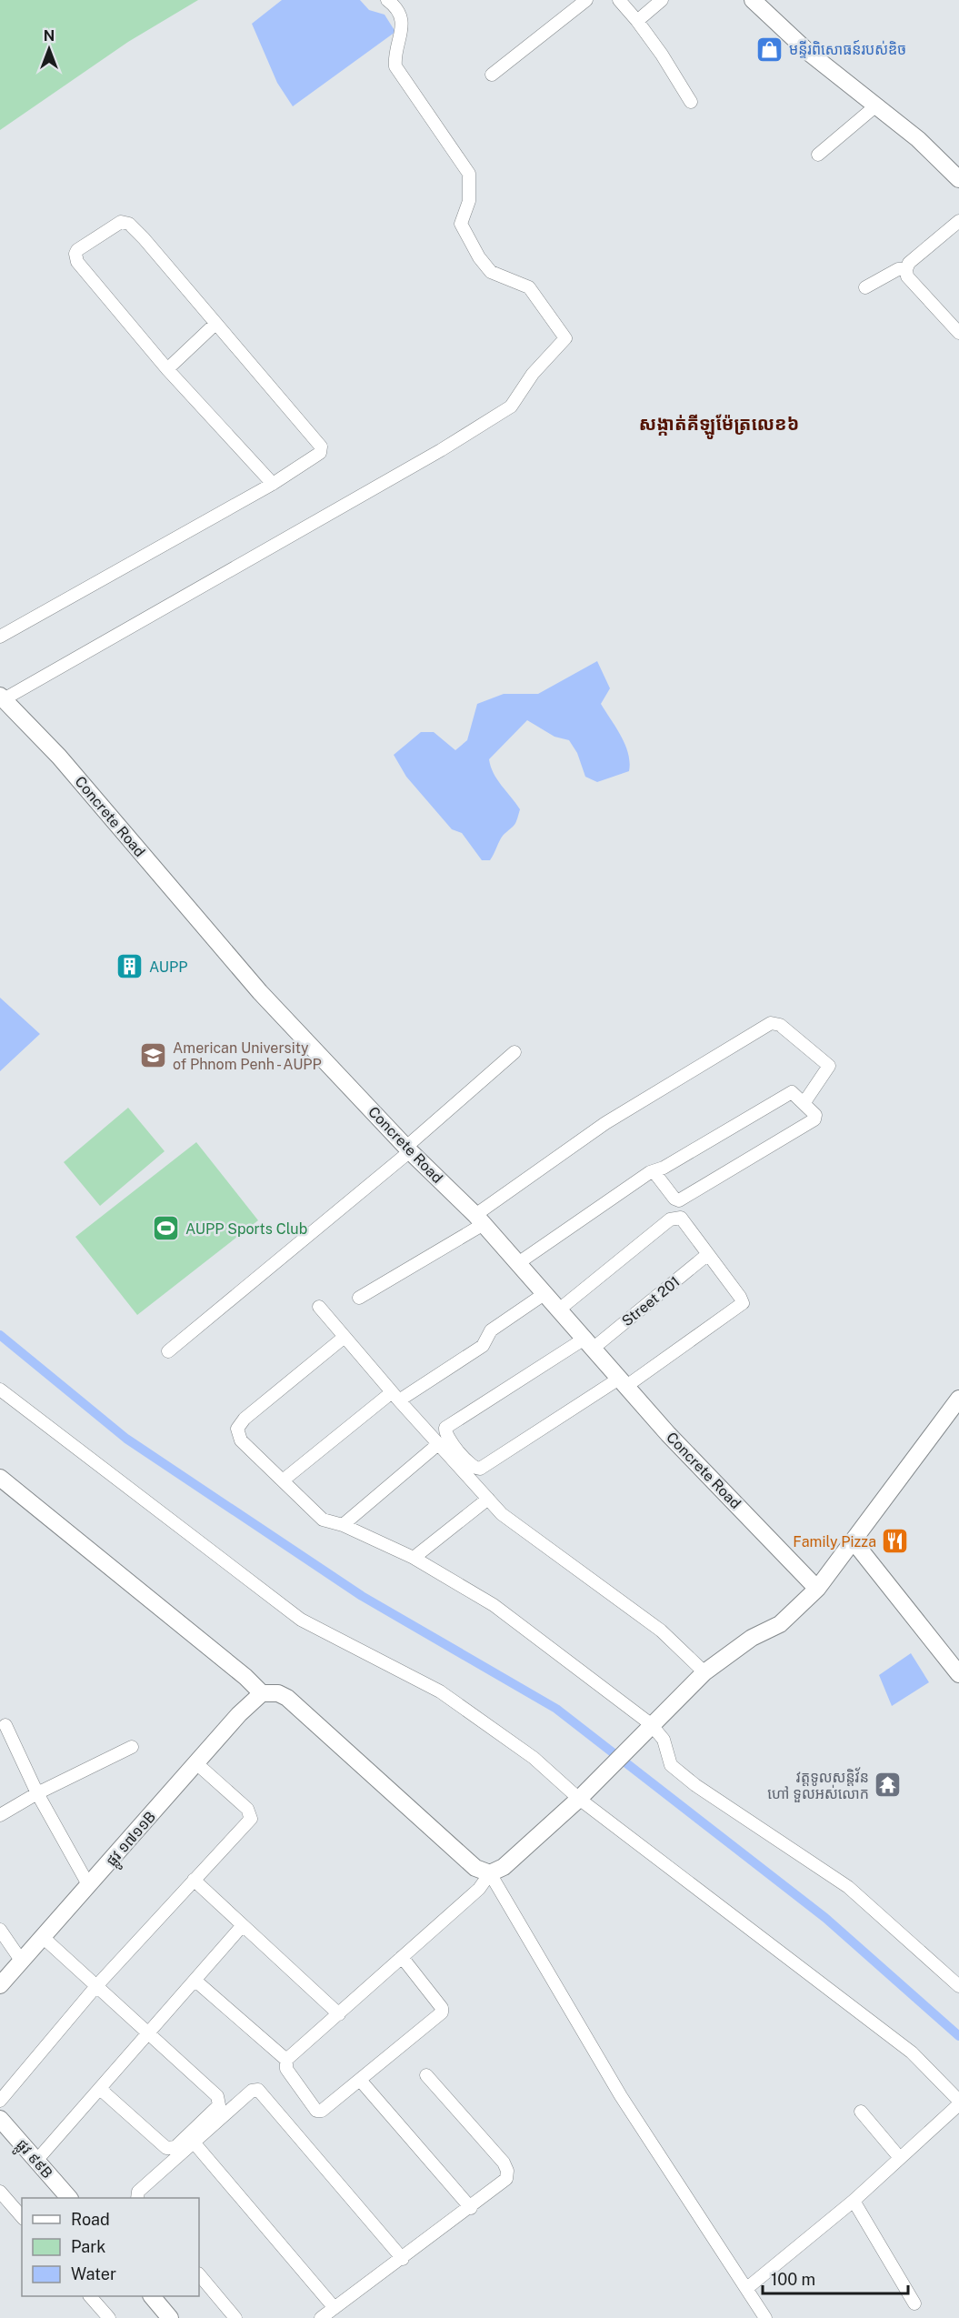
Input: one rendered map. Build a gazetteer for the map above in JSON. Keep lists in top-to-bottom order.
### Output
{
  "streets": {
    "street": [
      "Concrete Road",
      "Street 201",
      "ផ្លូវ ១៧១១B",
      "ផ្លូវ ៩៩B"
    ]
  },
  "crossings": [
    ["Concrete Road", "Street 201"]
  ],
  "districts": ["សង្កាត់គីឡូម៉ែត្រលេខ៦"],
  "places": {
    "shop": ["មន្ទីរពិសោធន៍របស់ឌិច"],
    "building": ["AUPP"],
    "school or university": ["American University of Phnom Penh - AUPP"],
    "sports": ["AUPP Sports Club"],
    "restaurant": ["Family Pizza"],
    "temple": ["វត្តទូលសន្តិវ័ន ហៅ ទួលអស់លោក"]
  },
  "legend": ["Road", "Park", "Water"],
  "scale_bar": "100 m",
  "north": "top"
}
